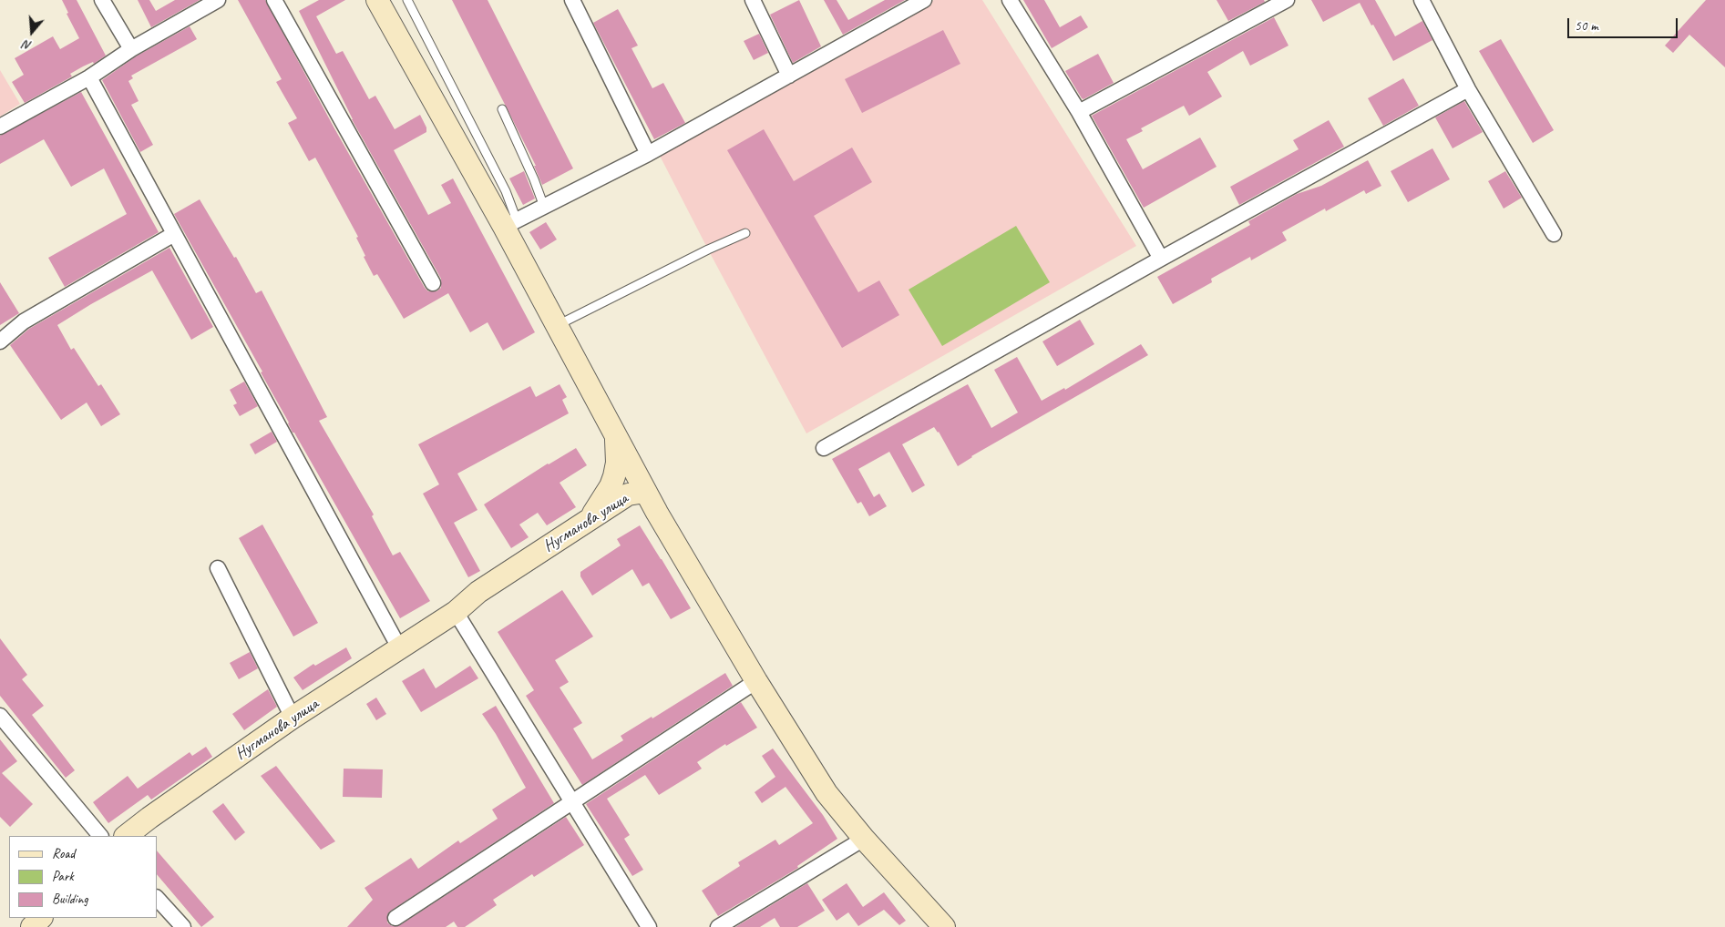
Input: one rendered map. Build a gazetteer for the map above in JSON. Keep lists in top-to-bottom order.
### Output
{
  "streets": {
    "main road": ["Нугманова улица"]
  },
  "legend": ["Road", "Park", "Building"],
  "scale_bar": "50 m",
  "north": "bottom"
}
